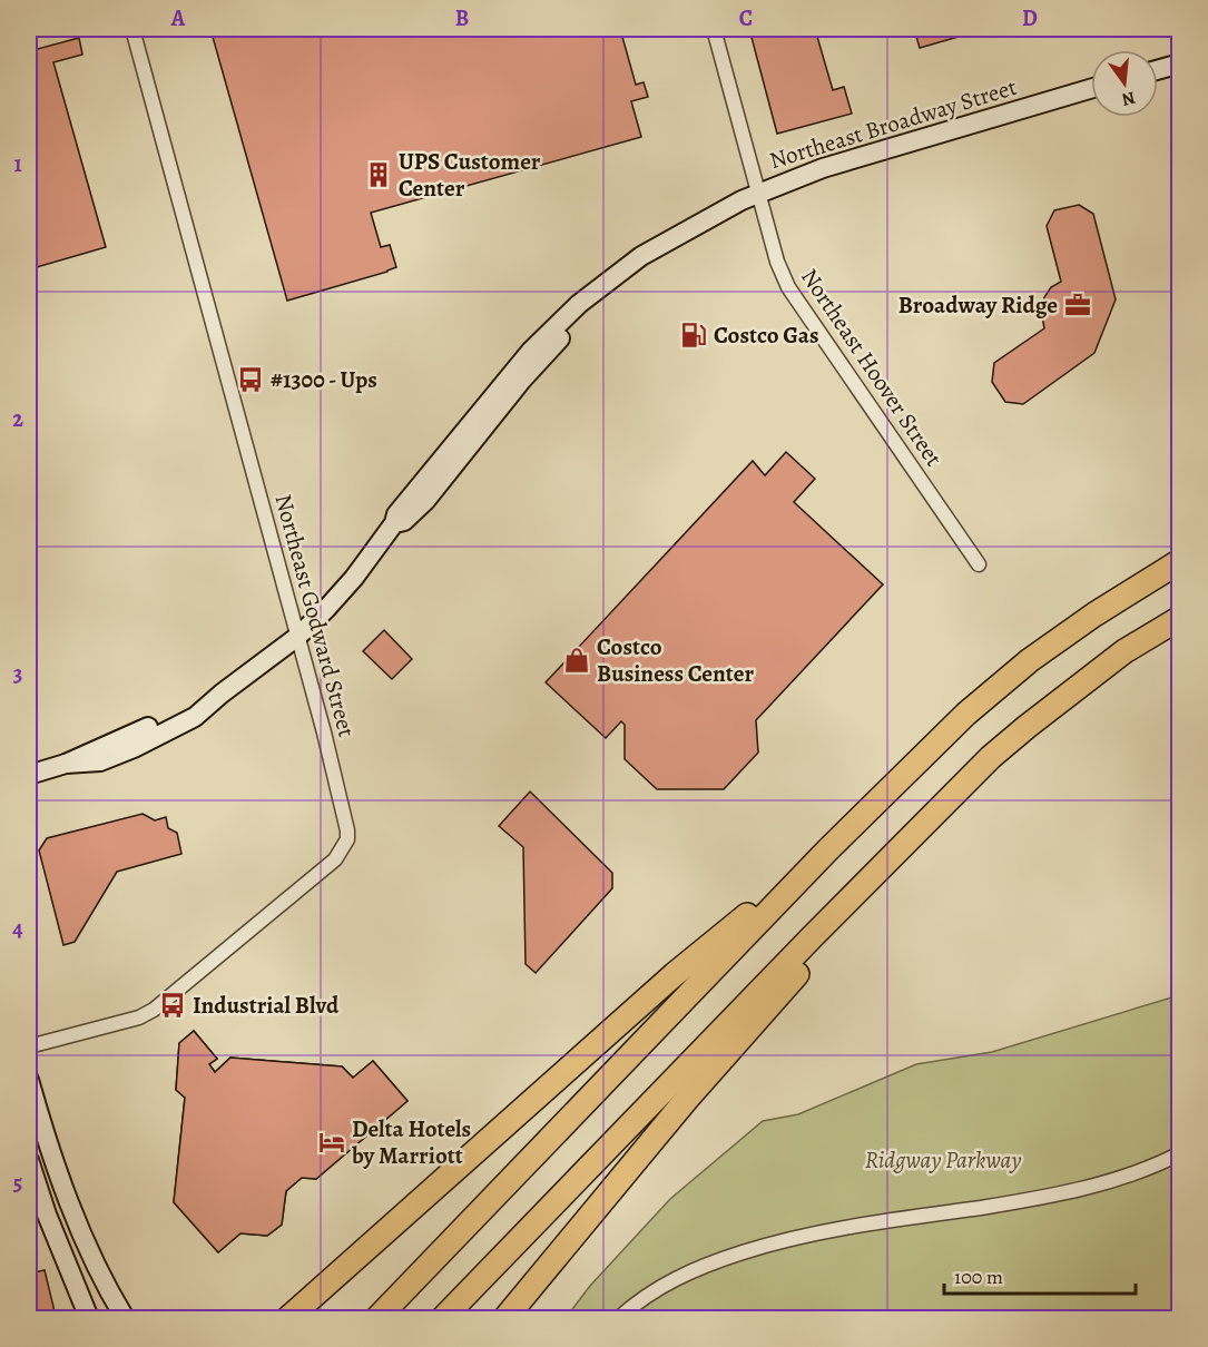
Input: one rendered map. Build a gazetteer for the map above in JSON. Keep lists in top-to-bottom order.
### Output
{
  "streets": {
    "main road": ["Northeast Broadway Street"],
    "street": ["Northeast Hoover Street", "Northeast Godward Street"]
  },
  "crossings": [
    ["Northeast Broadway Street", "Northeast Hoover Street"],
    ["Northeast Broadway Street", "Northeast Godward Street"]
  ],
  "parks": ["Ridgway Parkway"],
  "places": {
    "building": ["UPS Customer Center"],
    "office": ["Broadway Ridge"],
    "fuel station": ["Costco Gas"],
    "bus stop": ["#1300 - Ups", "Industrial Blvd"],
    "shop": ["Costco Business Center"],
    "hotel": ["Delta Hotels by Marriott"]
  },
  "scale_bar": "100 m",
  "north": "bottom",
  "grid": {
    "columns": [
      "A",
      "B",
      "C",
      "D"
    ],
    "rows": [
      "1",
      "2",
      "3",
      "4",
      "5"
    ]
  }
}
